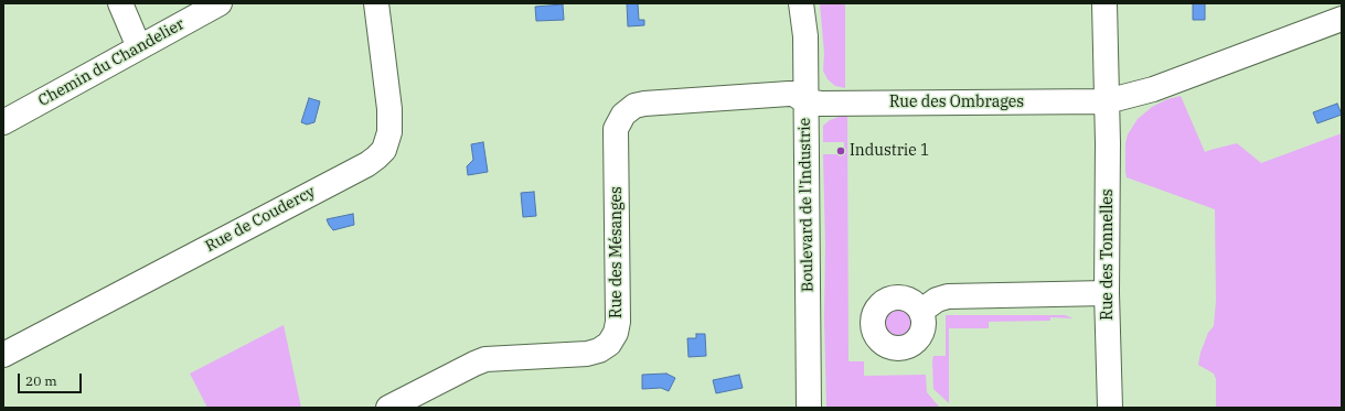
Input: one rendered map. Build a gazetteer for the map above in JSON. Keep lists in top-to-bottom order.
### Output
{
  "streets": {
    "street": [
      "Chemin du Chandelier",
      "Rue des Ombrages",
      "Boulevard de l'Industrie",
      "Rue de Coudercy",
      "Rue des Mésanges",
      "Rue des Tonnelles"
    ]
  },
  "crossings": [
    ["Rue des Ombrages", "Boulevard de l'Industrie"],
    ["Rue des Ombrages", "Rue des Mésanges"],
    ["Rue des Ombrages", "Rue des Tonnelles"],
    ["Boulevard de l'Industrie", "Rue des Mésanges"]
  ],
  "places": ["Industrie 1"],
  "scale_bar": "20 m"
}
